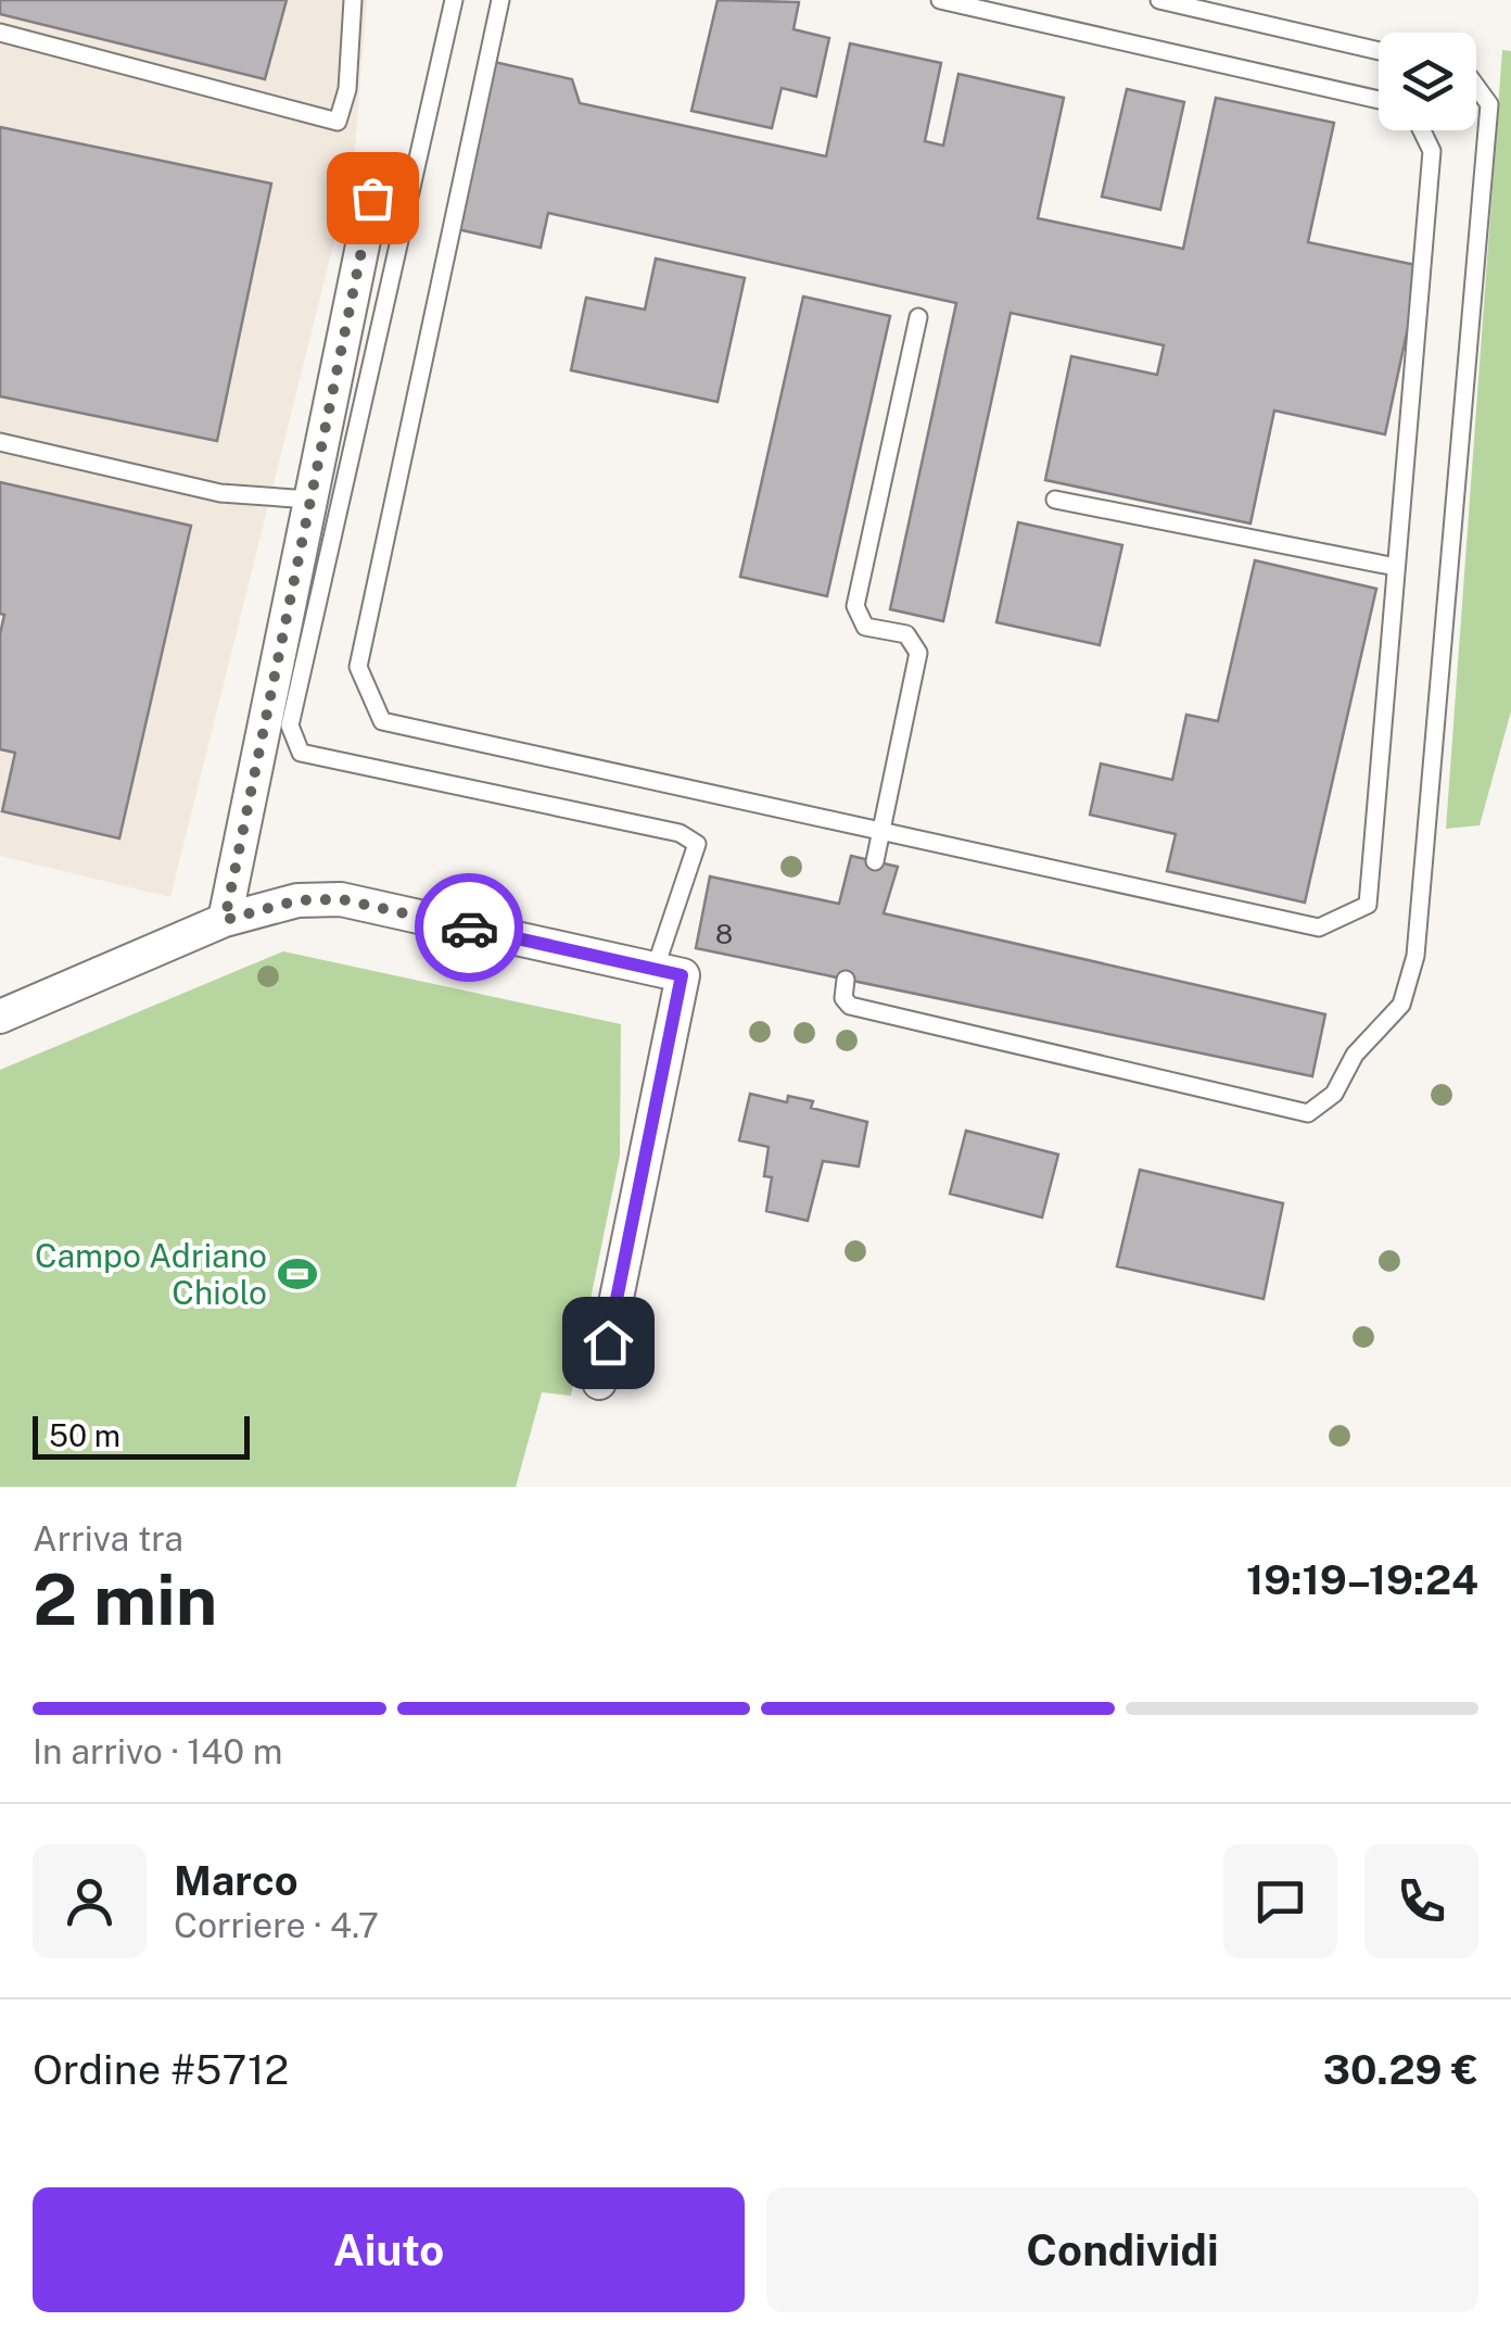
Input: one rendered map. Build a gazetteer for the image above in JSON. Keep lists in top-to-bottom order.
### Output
{
  "places": {
    "sports": ["Campo Adriano Chiolo"]
  },
  "house_numbers": ["8"],
  "scale_bar": "50 m",
  "page": {
    "scale": "50 m",
    "heading": ["2 min", "Arriva tra", "19:19–19:24"],
    "panel": [
      "Marco",
      "Corriere · 4.7",
      "Ordine #5712",
      "30.29 €"
    ],
    "bar": "In arrivo · 140 m",
    "buttons": ["Aiuto", "Condividi"]
  }
}
